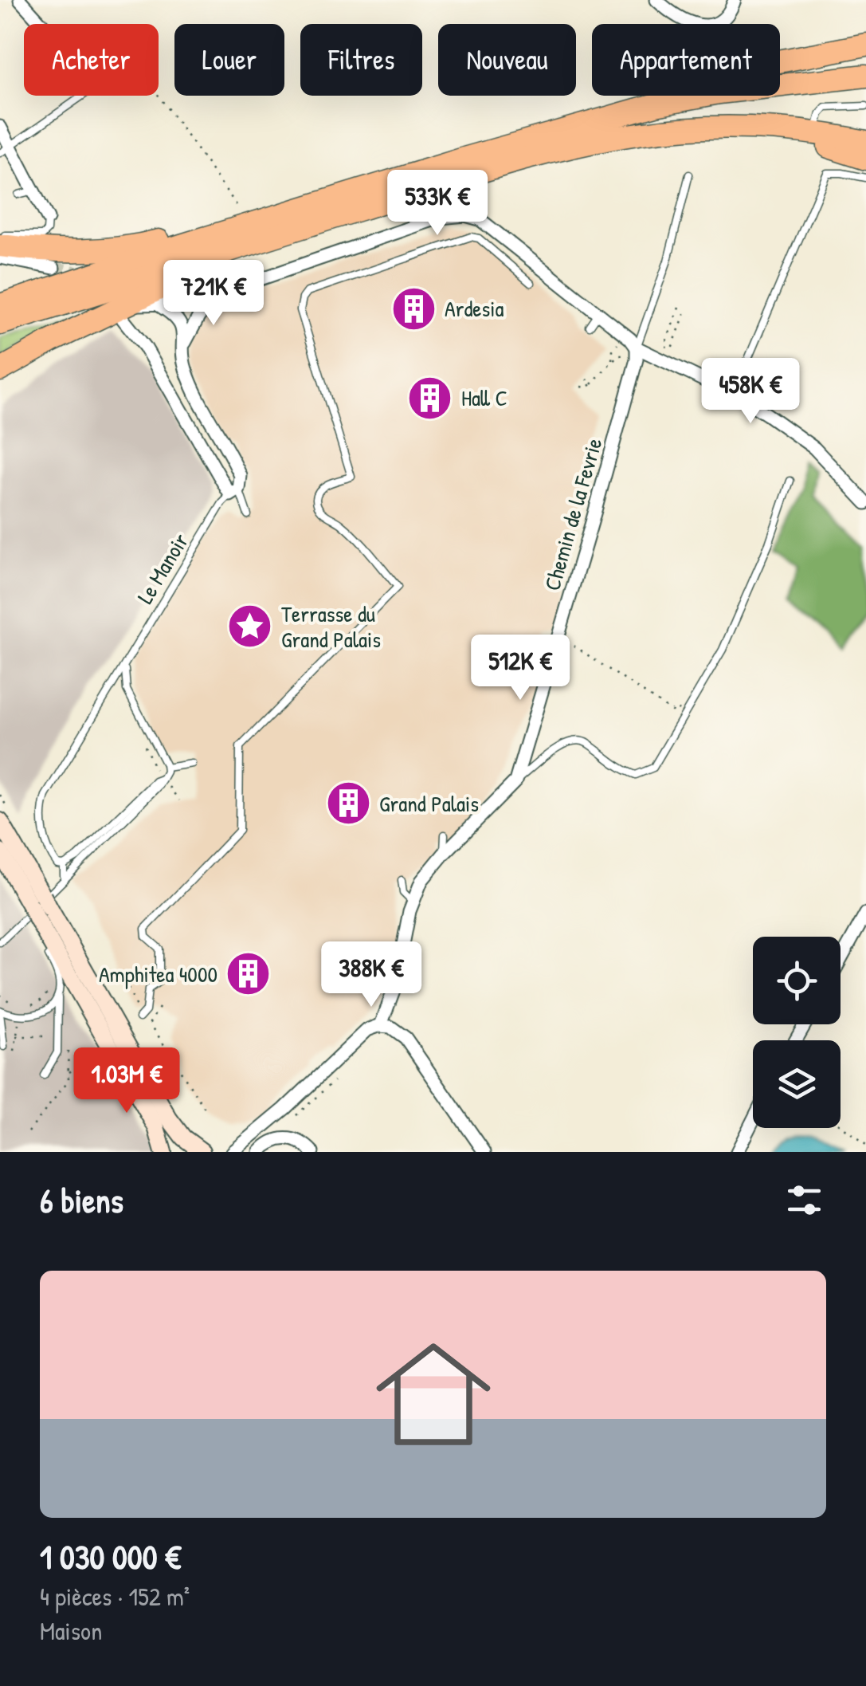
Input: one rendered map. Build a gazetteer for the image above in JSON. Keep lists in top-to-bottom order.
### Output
{
  "streets": {
    "street": ["Chemin de la Fevrie"],
    "lane": ["Le Manoir"]
  },
  "places": {
    "building": [
      "Ardesia",
      "Hall C",
      "Grand Palais",
      "Amphitea 4000"
    ],
    "place": ["Terrasse du Grand Palais"]
  },
  "page": {
    "chip": [
      "Acheter",
      "Louer",
      "Filtres",
      "Nouveau",
      "Appartement"
    ],
    "price": [
      "533K €",
      "721K €",
      "458K €",
      "512K €",
      "388K €",
      "1.03M €"
    ],
    "heading": "6 biens",
    "list": [
      {
        "name": "1 030 000 €",
        "note": "4 pièces · 152 m² · Maison"
      }
    ]
  }
}
